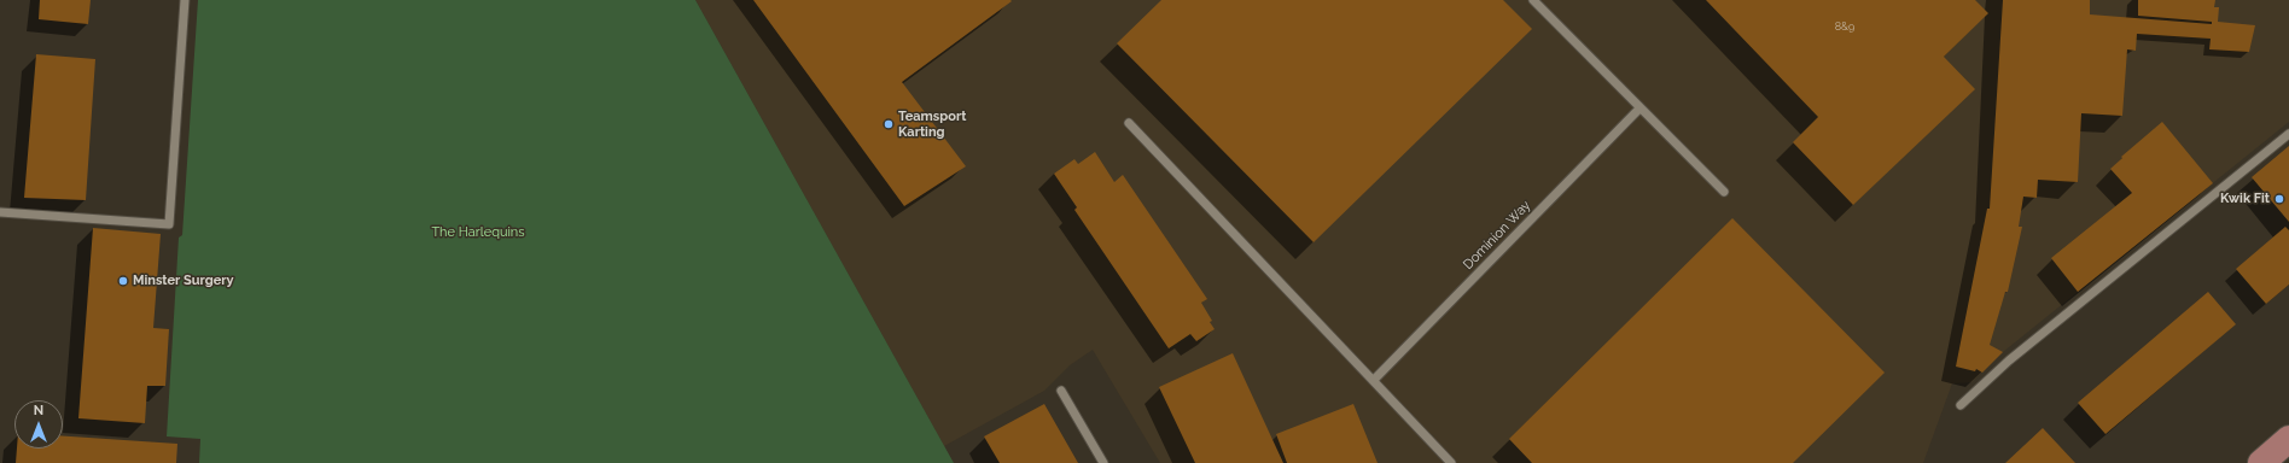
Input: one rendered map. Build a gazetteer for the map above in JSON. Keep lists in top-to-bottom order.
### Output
{
  "streets": {
    "street": ["Dominion Way"]
  },
  "parks": ["The Harlequins"],
  "places": ["Teamsport Karting", "Kwik Fit", "Minster Surgery"],
  "house_numbers": ["8&9"],
  "north": "top"
}
